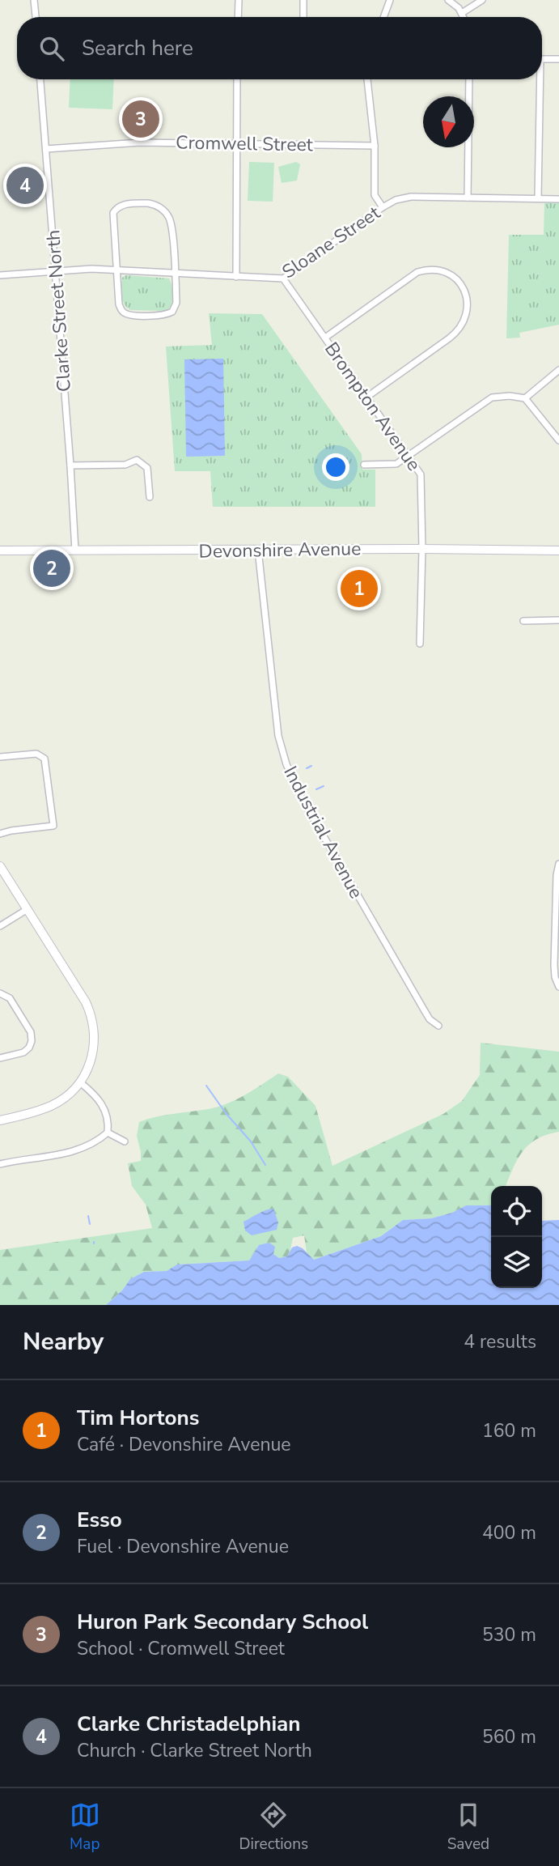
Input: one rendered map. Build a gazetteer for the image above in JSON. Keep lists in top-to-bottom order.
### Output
{
  "streets": {
    "main road": ["Devonshire Avenue"],
    "street": [
      "Cromwell Street",
      "Sloane Street",
      "Clarke Street North",
      "Brompton Avenue",
      "Industrial Avenue"
    ]
  },
  "crossings": [
    ["Cromwell Street", "Clarke Street North"],
    ["Sloane Street", "Clarke Street North"],
    ["Sloane Street", "Brompton Avenue"],
    ["Clarke Street North", "Devonshire Avenue"],
    ["Brompton Avenue", "Devonshire Avenue"],
    ["Devonshire Avenue", "Industrial Avenue"]
  ],
  "north": "bottom",
  "page": {
    "search": "Search here",
    "pins": [
      "3",
      "4",
      "2",
      "1"
    ],
    "heading": ["Nearby", "4 results"],
    "list": [
      {
        "mark": "1",
        "name": "Tim Hortons",
        "note": "Café · Devonshire Avenue",
        "value": "160 m"
      },
      {
        "mark": "2",
        "name": "Esso",
        "note": "Fuel · Devonshire Avenue",
        "value": "400 m"
      },
      {
        "mark": "3",
        "name": "Huron Park Secondary School",
        "note": "School · Cromwell Street",
        "value": "530 m"
      },
      {
        "mark": "4",
        "name": "Clarke Christadelphian",
        "note": "Church · Clarke Street North",
        "value": "560 m"
      }
    ],
    "nav": ["Map", "Directions", "Saved"]
  }
}
